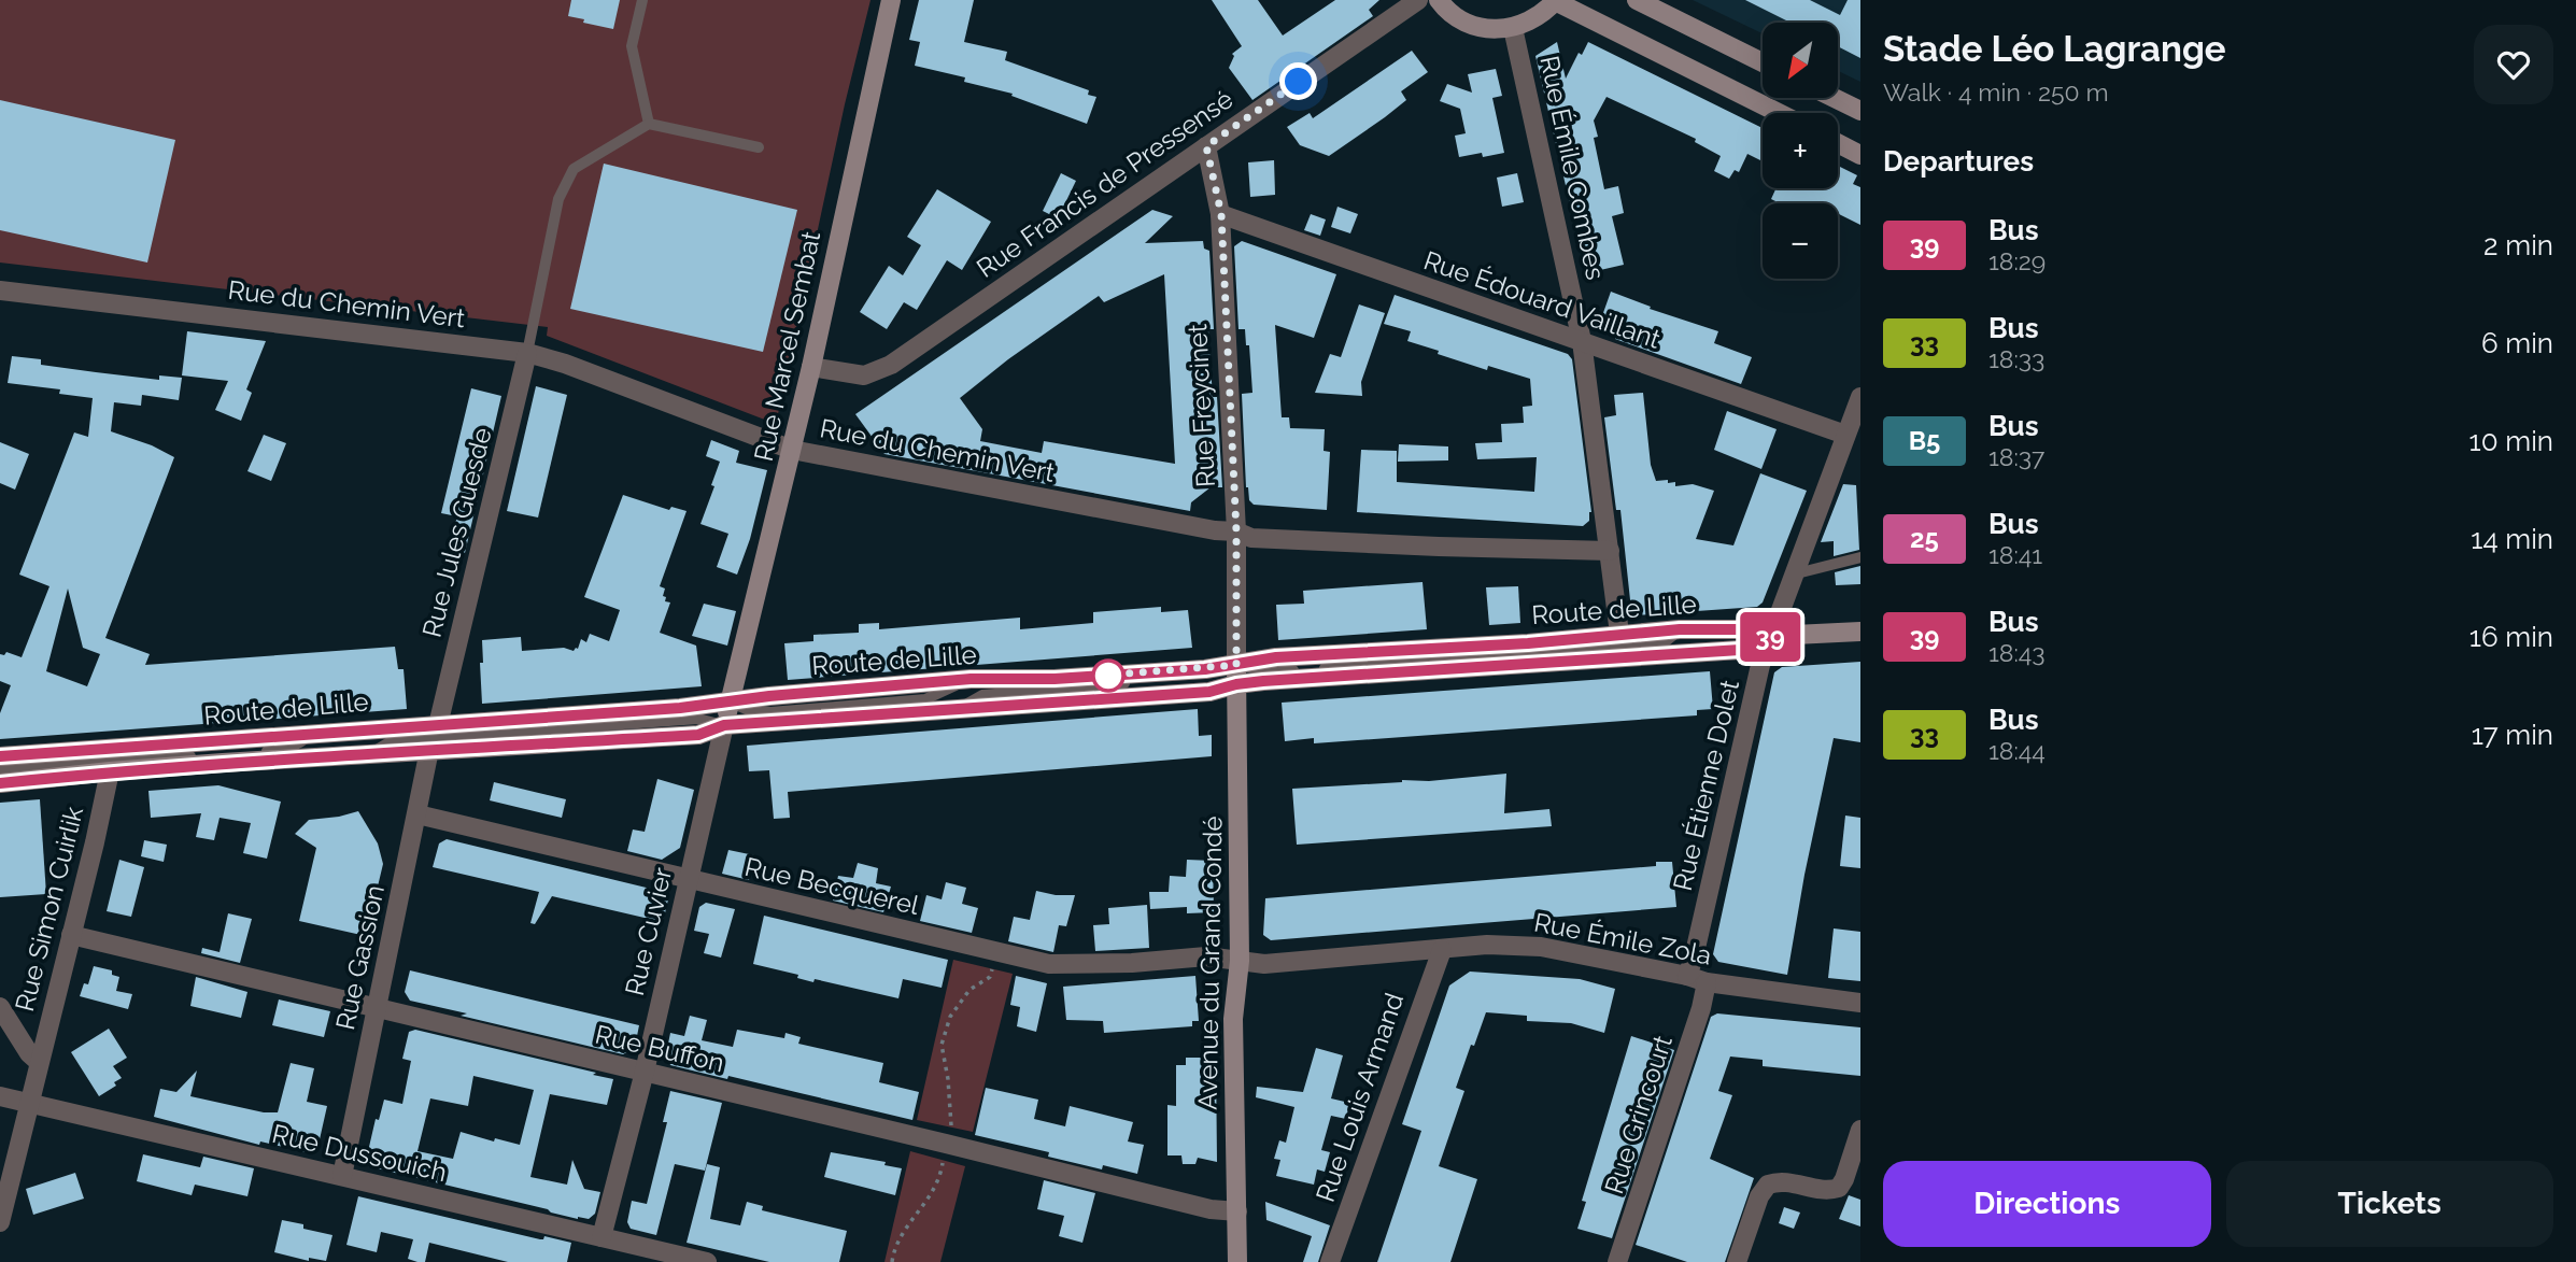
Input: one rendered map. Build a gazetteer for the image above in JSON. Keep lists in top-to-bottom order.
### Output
{
  "streets": {
    "main road": ["Rue Marcel Sembat", "Route de Lille", "Avenue du Grand Condé"],
    "street": [
      "Rue Émile Combes",
      "Rue Francis de Pressensé",
      "Rue Édouard Vaillant",
      "Rue du Chemin Vert",
      "Rue Freycinet",
      "Rue Jules Guesde",
      "Rue Étienne Dolet",
      "Rue Becquerel",
      "Rue Simon Cuirlik",
      "Rue Cuvier",
      "Rue Émile Zola",
      "Rue Gassion",
      "Rue Buffon",
      "Rue Louis Armand",
      "Rue Grincourt",
      "Rue Dussouich"
    ]
  },
  "crossings": [
    ["Rue Émile Combes", "Rue Édouard Vaillant"],
    ["Rue Émile Combes", "Rue du Chemin Vert"],
    ["Rue Émile Combes", "Route de Lille"],
    ["Rue Francis de Pressensé", "Rue Marcel Sembat"],
    ["Rue Francis de Pressensé", "Rue Freycinet"],
    ["Rue Édouard Vaillant", "Rue Freycinet"],
    ["Rue Édouard Vaillant", "Rue Étienne Dolet"],
    ["Rue du Chemin Vert", "Rue Marcel Sembat"],
    ["Rue du Chemin Vert", "Rue Freycinet"],
    ["Rue du Chemin Vert", "Rue Jules Guesde"],
    ["Rue Marcel Sembat", "Route de Lille"],
    ["Rue Marcel Sembat", "Rue Cuvier"],
    ["Rue Freycinet", "Route de Lille"],
    ["Rue Freycinet", "Avenue du Grand Condé"],
    ["Rue Jules Guesde", "Route de Lille"],
    ["Route de Lille", "Rue Étienne Dolet"],
    ["Route de Lille", "Rue Simon Cuirlik"],
    ["Route de Lille", "Rue Cuvier"],
    ["Route de Lille", "Rue Gassion"],
    ["Route de Lille", "Avenue du Grand Condé"],
    ["Rue Étienne Dolet", "Rue Émile Zola"],
    ["Rue Becquerel", "Rue Cuvier"],
    ["Rue Becquerel", "Rue Émile Zola"],
    ["Rue Becquerel", "Rue Gassion"],
    ["Rue Becquerel", "Avenue du Grand Condé"],
    ["Rue Simon Cuirlik", "Rue Buffon"],
    ["Rue Simon Cuirlik", "Rue Dussouich"],
    ["Rue Cuvier", "Rue Buffon"],
    ["Rue Cuvier", "Rue Dussouich"],
    ["Rue Émile Zola", "Avenue du Grand Condé"],
    ["Rue Émile Zola", "Rue Louis Armand"],
    ["Rue Émile Zola", "Rue Grincourt"],
    ["Rue Gassion", "Rue Buffon"],
    ["Rue Gassion", "Rue Dussouich"],
    ["Avenue du Grand Condé", "Rue Buffon"]
  ],
  "lines": ["bus line 39"],
  "north": "bottom left",
  "page": {
    "on_map": "39",
    "heading": [
      ["Stade Léo Lagrange", "Walk · 4 min · 250 m"],
      "Departures"
    ],
    "map_buttons": ["+", "−"],
    "list": [
      {
        "mark": "39",
        "name": "Bus",
        "note": "18:29",
        "value": "2 min"
      },
      {
        "mark": "33",
        "name": "Bus",
        "note": "18:33",
        "value": "6 min"
      },
      {
        "mark": "B5",
        "name": "Bus",
        "note": "18:37",
        "value": "10 min"
      },
      {
        "mark": "25",
        "name": "Bus",
        "note": "18:41",
        "value": "14 min"
      },
      {
        "mark": "39",
        "name": "Bus",
        "note": "18:43",
        "value": "16 min"
      },
      {
        "mark": "33",
        "name": "Bus",
        "note": "18:44",
        "value": "17 min"
      }
    ],
    "buttons": ["Directions", "Tickets"]
  }
}
